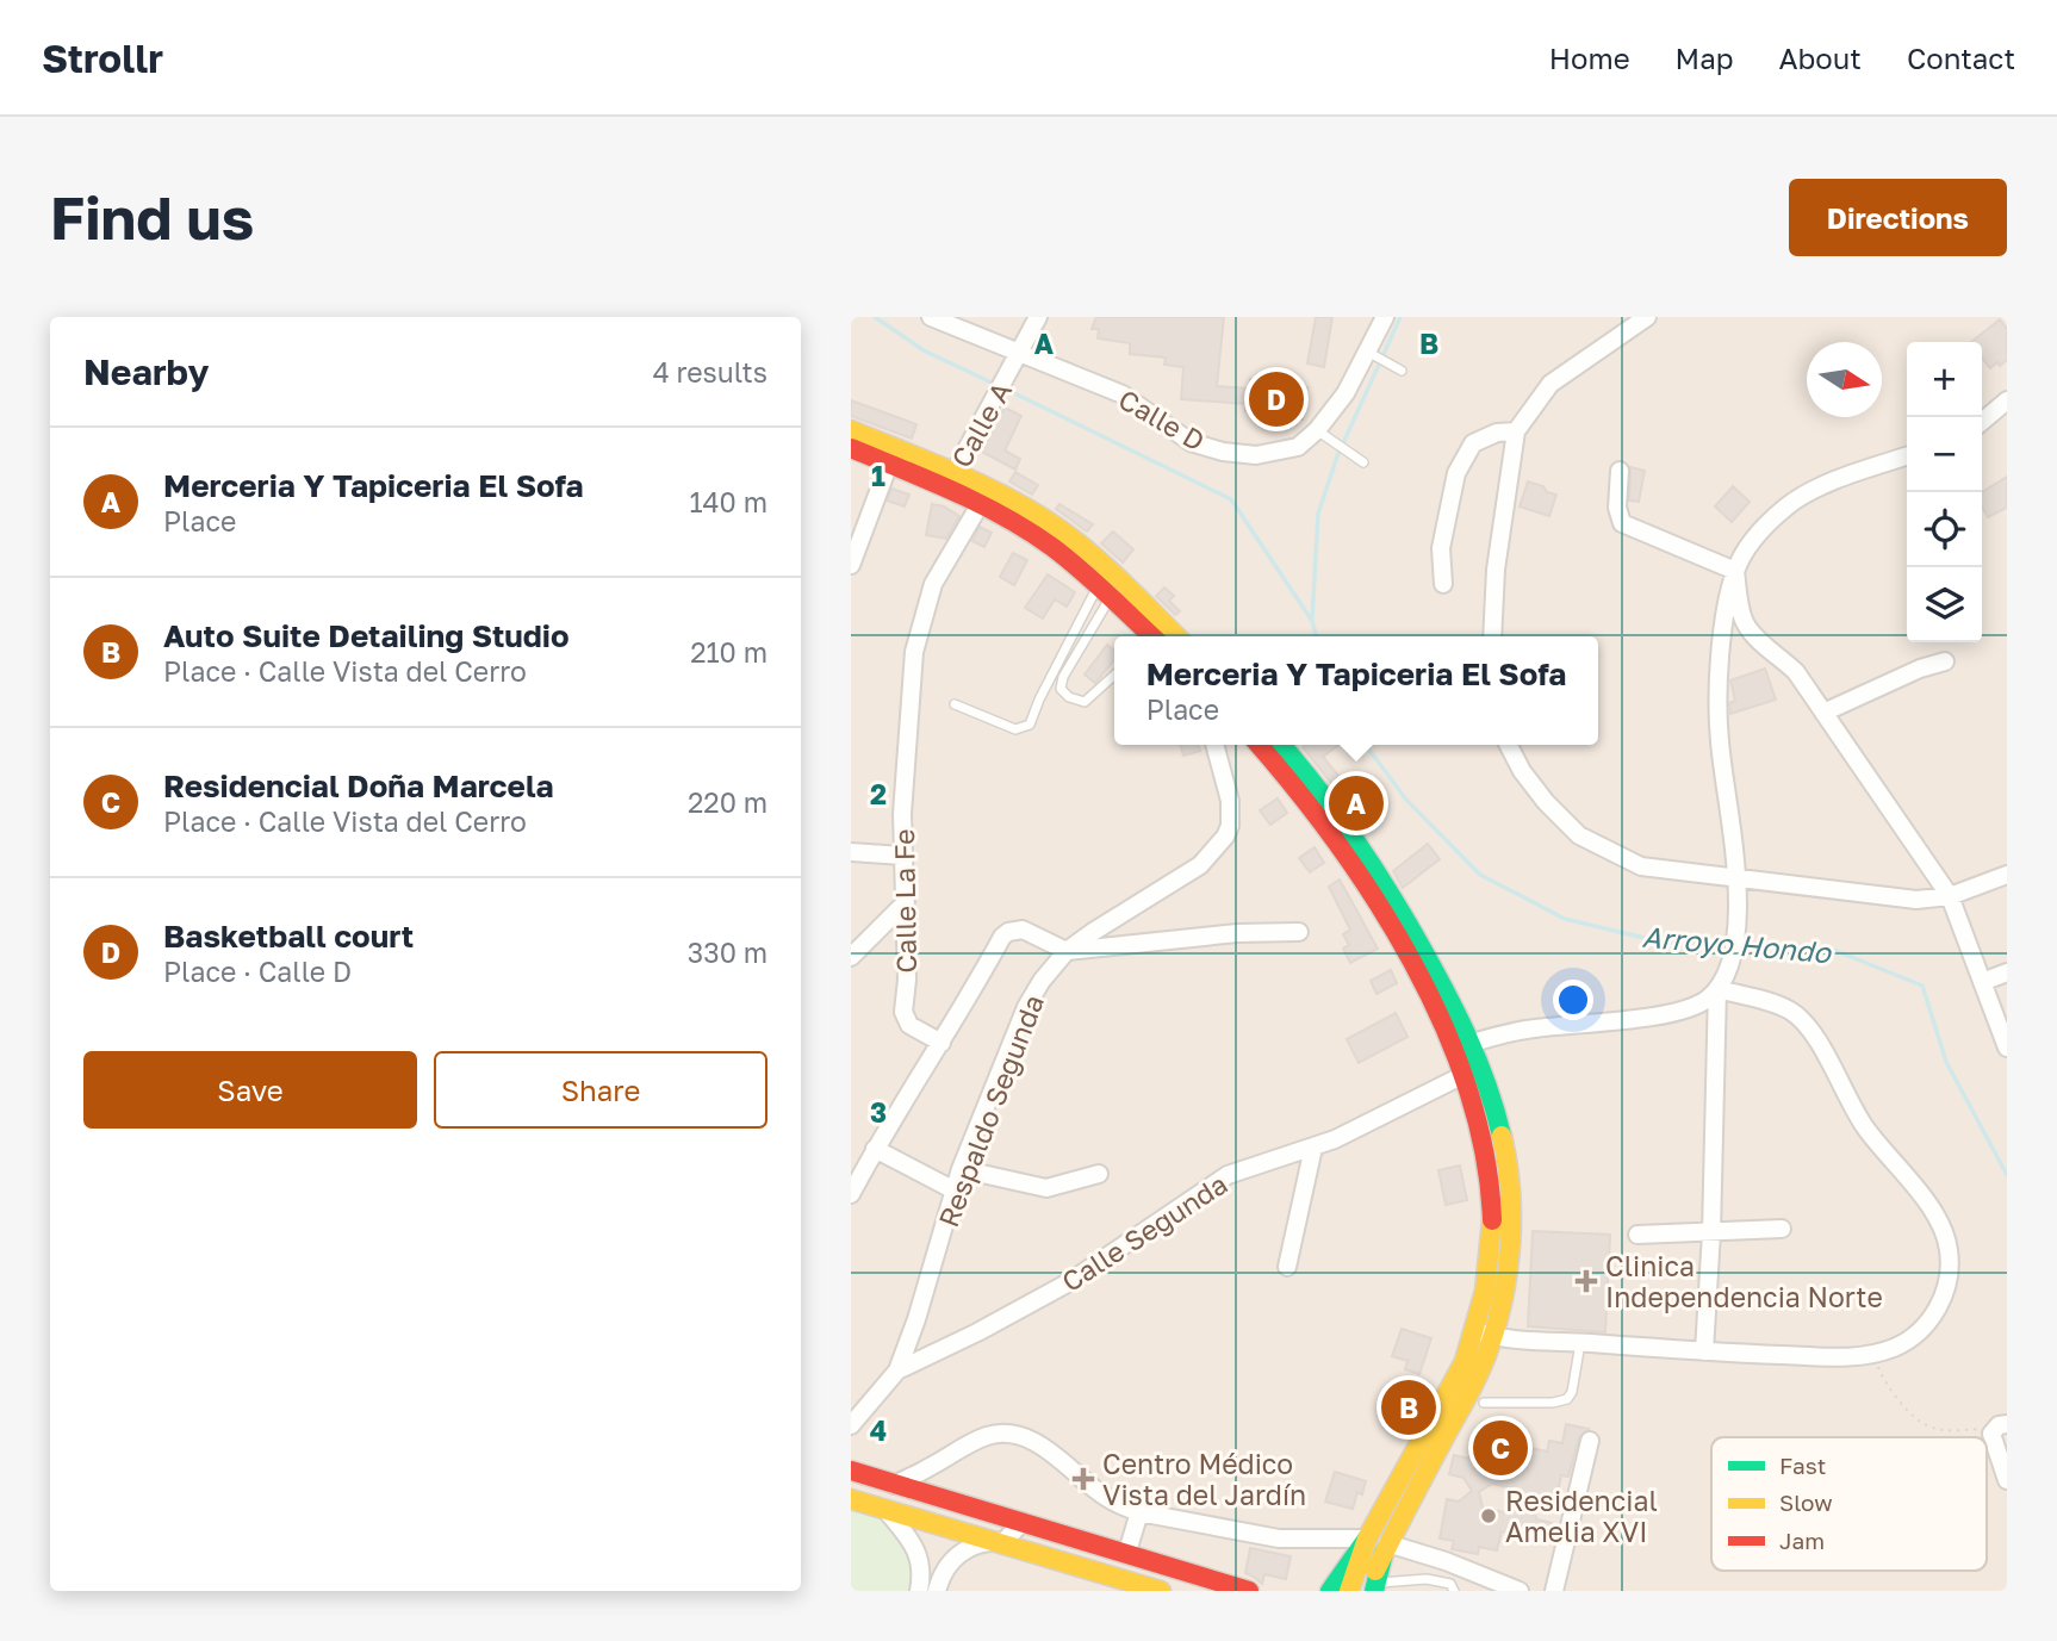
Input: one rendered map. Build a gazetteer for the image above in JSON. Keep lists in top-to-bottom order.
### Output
{
  "streets": {
    "street": [
      "Calle D",
      "Calle A",
      "Calle La Fe",
      "Respaldo Segunda",
      "Calle Segunda"
    ]
  },
  "crossings": [
    ["Calle D", "Calle A"],
    ["Respaldo Segunda", "Calle Segunda"]
  ],
  "water": ["Arroyo Hondo"],
  "places": {
    "health": ["Clinica Independencia Norte", "Centro Médico Vista del Jardín"],
    "other": ["Residencial Amelia XVI"]
  },
  "legend": ["Fast", "Slow", "Jam"],
  "north": "right",
  "page": {
    "header": "Strollr",
    "nav": [
      "Home",
      "Map",
      "About",
      "Contact"
    ],
    "buttons": [
      "Directions",
      ["Save", "Share"]
    ],
    "title": "Find us",
    "heading": ["Nearby", "4 results"],
    "map_buttons": ["+", "−"],
    "pins": [
      "D",
      "A",
      "B",
      "C"
    ],
    "list": [
      {
        "mark": "A",
        "name": "Merceria Y Tapiceria El Sofa",
        "note": "Place",
        "value": "140 m"
      },
      {
        "mark": "B",
        "name": "Auto Suite Detailing Studio",
        "note": "Place · Calle Vista del Cerro",
        "value": "210 m"
      },
      {
        "mark": "C",
        "name": "Residencial Doña Marcela",
        "note": "Place · Calle Vista del Cerro",
        "value": "220 m"
      },
      {
        "mark": "D",
        "name": "Basketball court",
        "note": "Place · Calle D",
        "value": "330 m"
      }
    ],
    "popup": ["Merceria Y Tapiceria El Sofa", "Place"]
  },
  "grid": {
    "columns": ["A", "B"],
    "rows": [
      "1",
      "2",
      "3",
      "4"
    ]
  }
}
